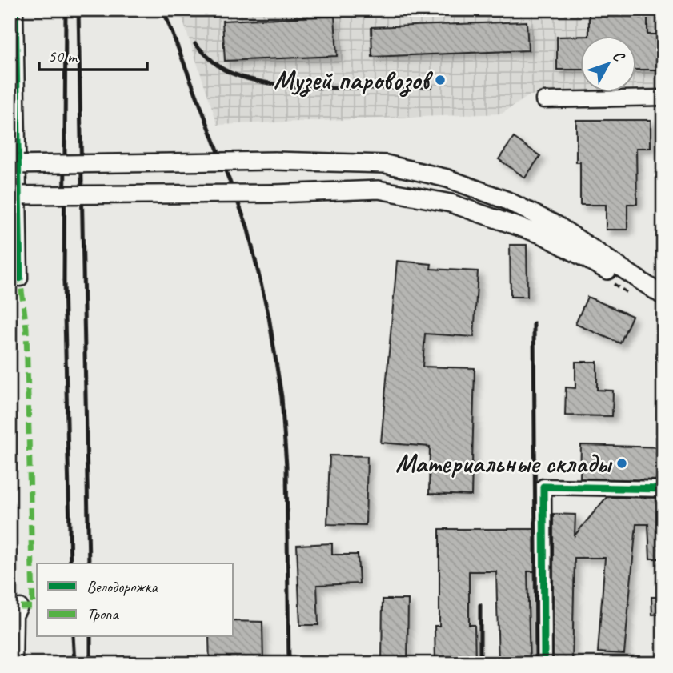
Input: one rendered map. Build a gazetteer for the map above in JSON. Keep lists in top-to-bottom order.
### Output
{
  "places": ["Музей паровозов", "Материальные склады"],
  "legend": ["Велодорожка", "Тропа"],
  "scale_bar": "50 m",
  "north": "top right"
}
